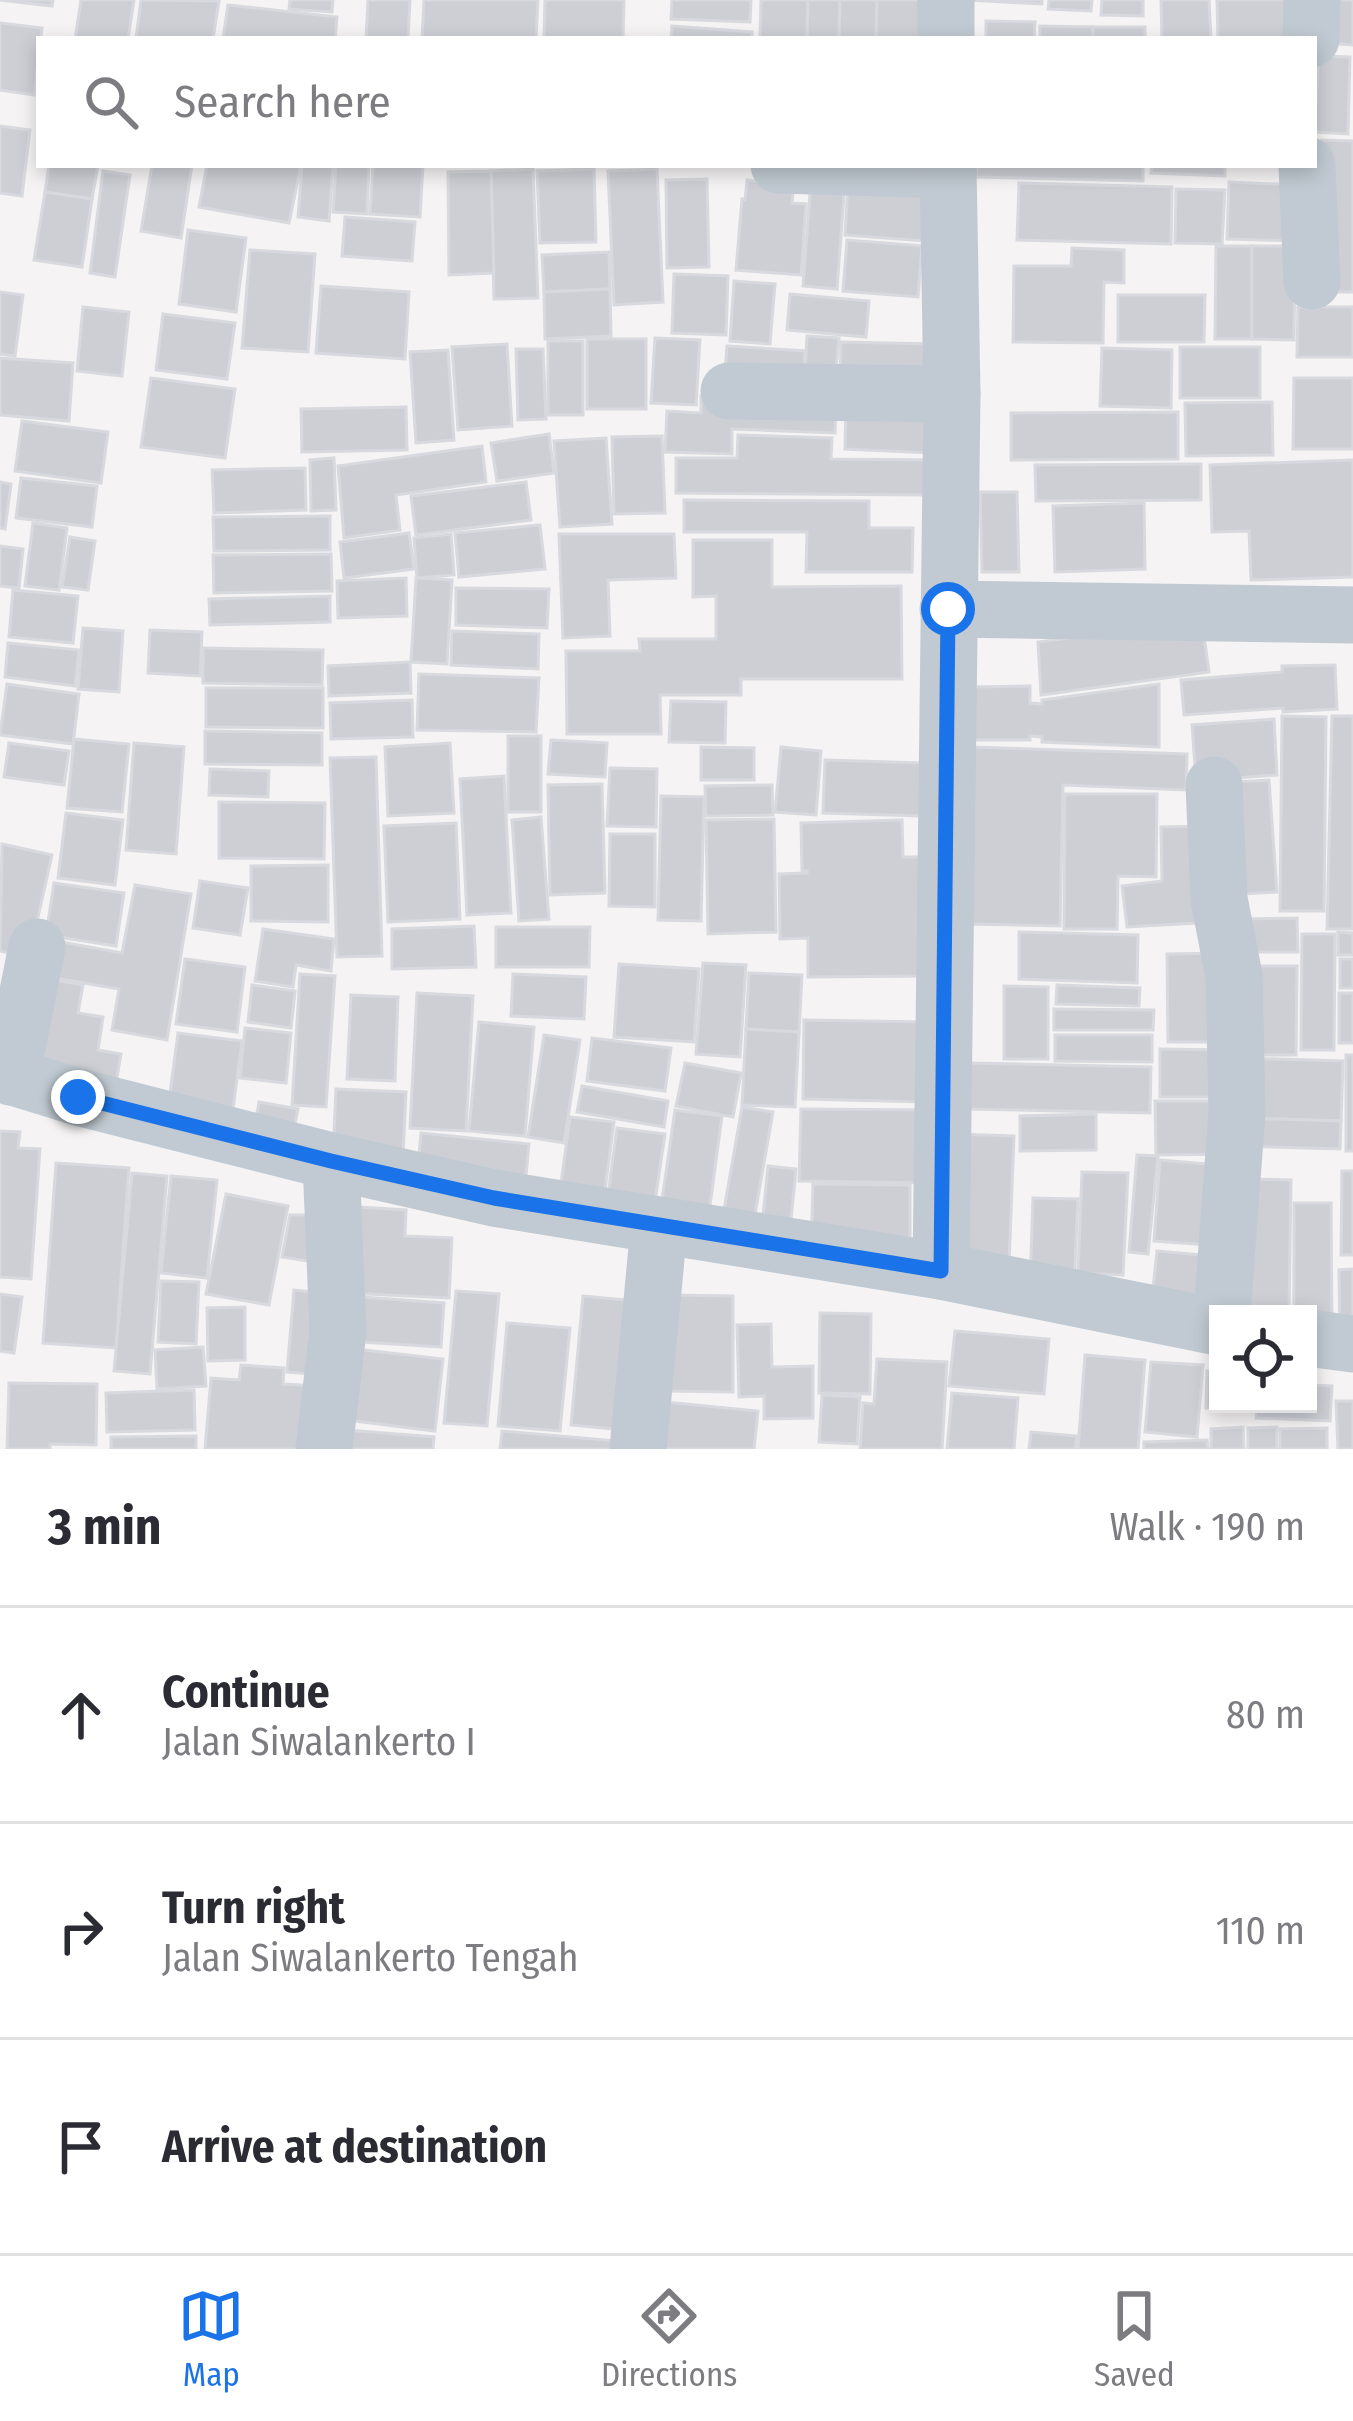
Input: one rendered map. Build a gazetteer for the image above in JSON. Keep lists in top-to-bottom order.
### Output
{
  "page": {
    "search": "Search here",
    "heading": ["3 min", "Walk · 190 m"],
    "list": [
      ["Continue", "Jalan Siwalankerto I", "80 m"],
      ["Turn right", "Jalan Siwalankerto Tengah", "110 m"],
      "Arrive at destination"
    ],
    "nav": ["Map", "Directions", "Saved"]
  }
}
